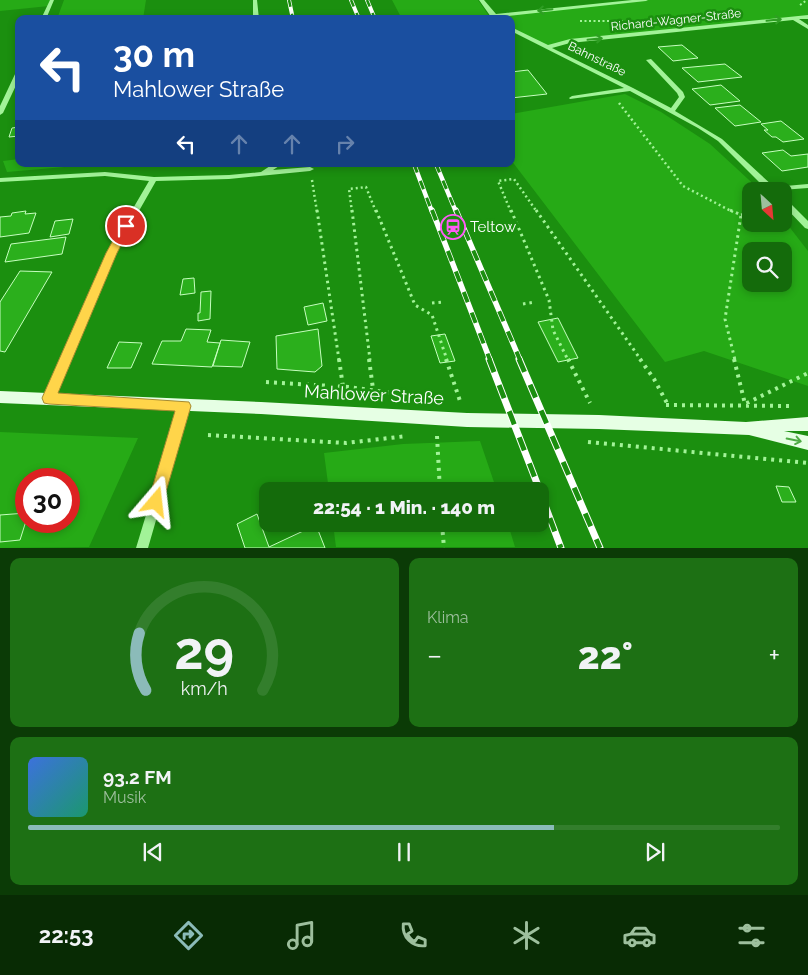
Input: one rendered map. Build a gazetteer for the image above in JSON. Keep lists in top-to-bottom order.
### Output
{
  "streets": {
    "main road": ["Mahlower Straße"],
    "street": ["Richard-Wagner-Straße", "Bahnstraße"]
  },
  "crossings": [
    ["Richard-Wagner-Straße", "Bahnstraße"]
  ],
  "places": {
    "station": ["Teltow"]
  },
  "north": "bottom right",
  "page": {
    "turn": ["30 m", "Mahlower Straße"],
    "limit": "30",
    "trip": "22:54 · 1 Min. · 140 m",
    "tile": "Klima",
    "heat": ["−", "22°", "+"],
    "song": ["93.2 FM", "Musik"],
    "tabs": "22:53",
    "gauge": ["29", "km/h"]
  }
}
